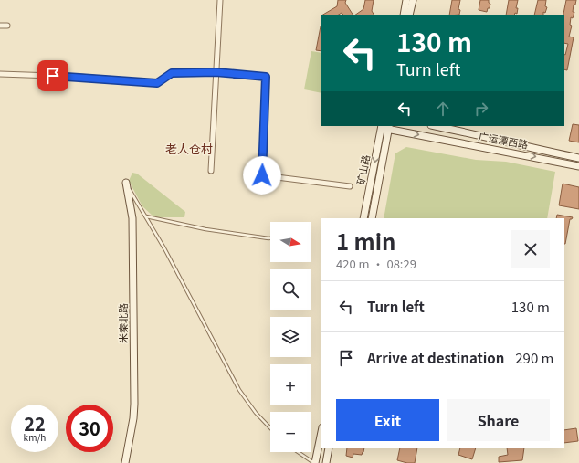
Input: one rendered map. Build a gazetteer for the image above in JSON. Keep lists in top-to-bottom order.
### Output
{
  "streets": {
    "street": ["广运潭西路", "矿山路", "米秦北路"]
  },
  "crossings": [
    ["广运潭西路", "矿山路"]
  ],
  "districts": ["老人仓村"],
  "north": "right",
  "page": {
    "turn": ["130 m", "Turn left"],
    "heading": ["1 min", "420 m · 08:29"],
    "map_buttons": ["+", "−"],
    "list": [
      {
        "name": "Turn left",
        "value": "130 m"
      },
      {
        "name": "Arrive at destination",
        "value": "290 m"
      }
    ],
    "buttons": ["Exit", "Share"],
    "speed": "22 km/h",
    "limit": "30"
  }
}
